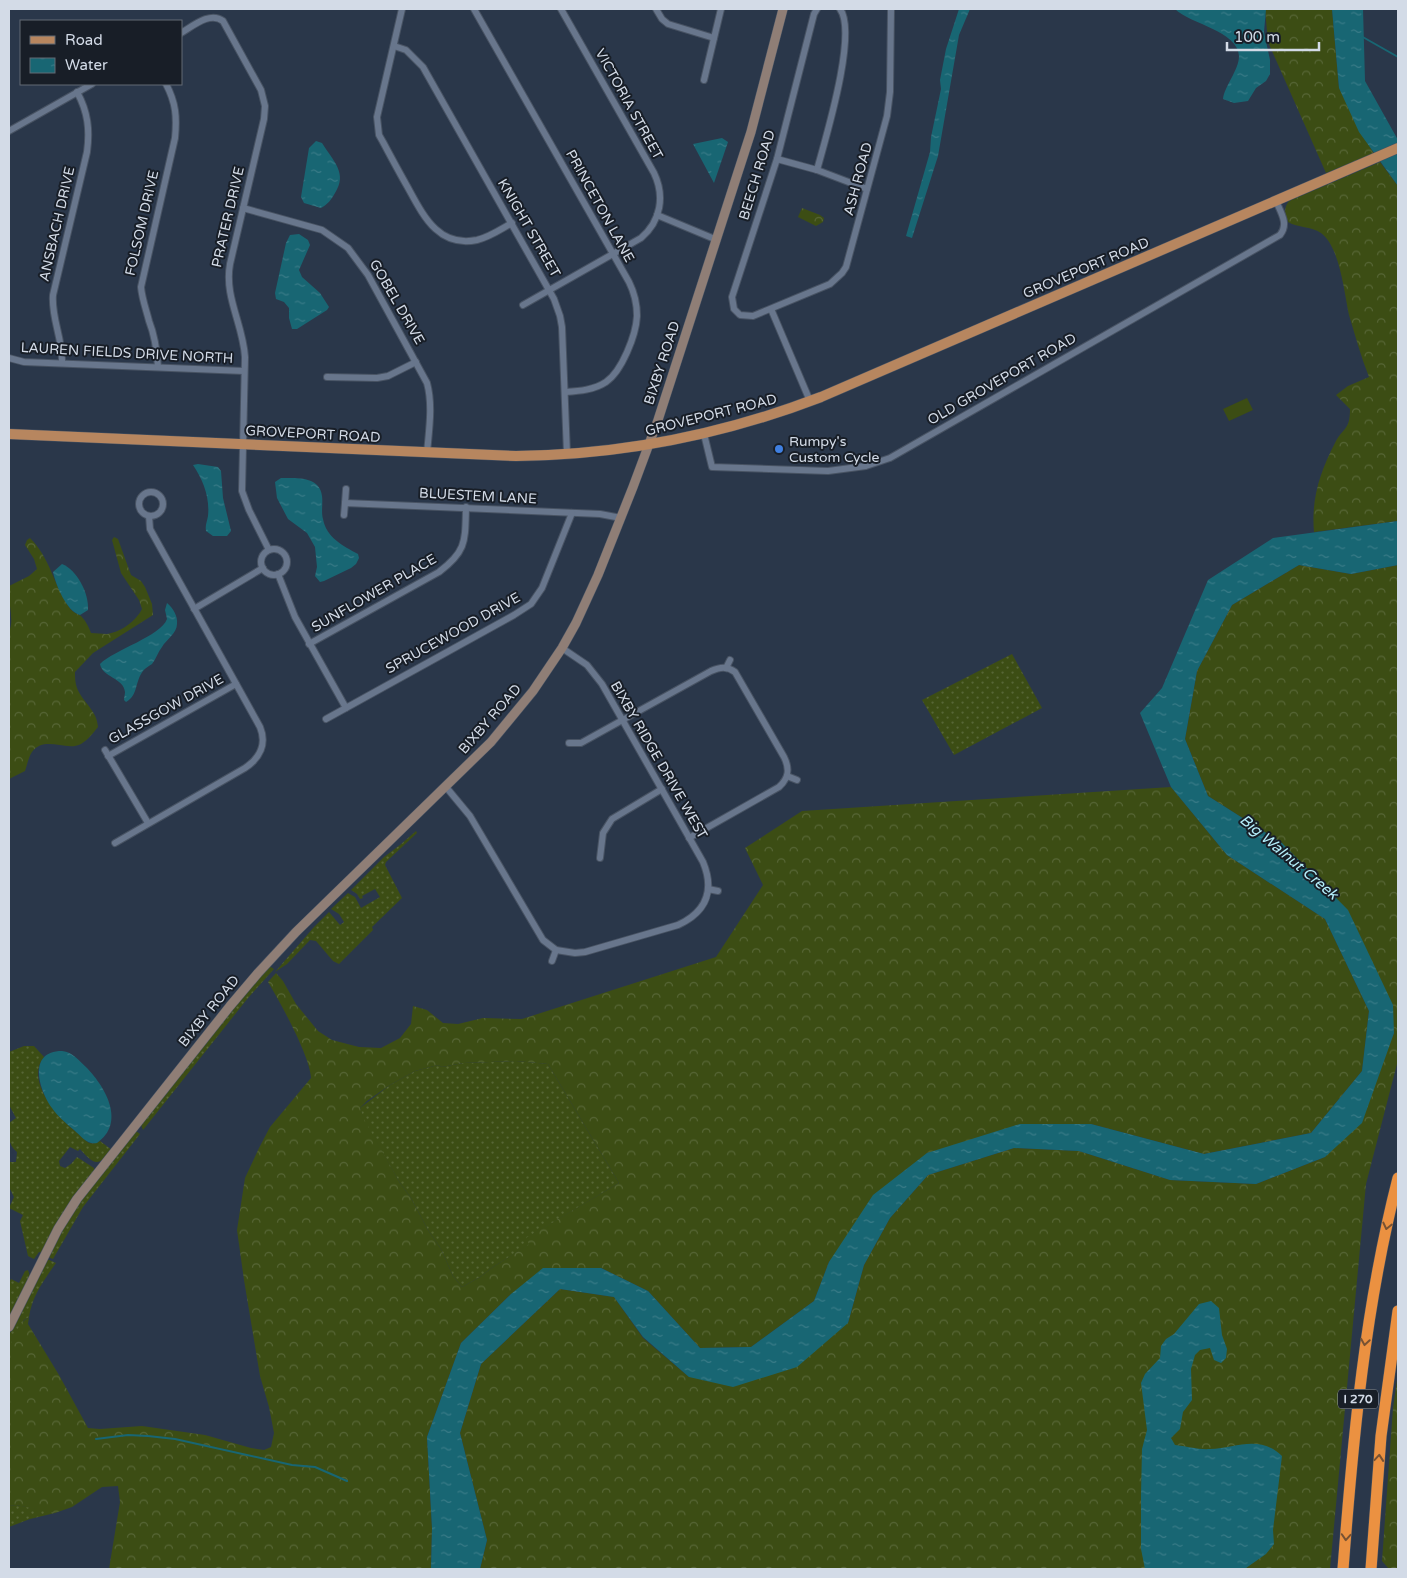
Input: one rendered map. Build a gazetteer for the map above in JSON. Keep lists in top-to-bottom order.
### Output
{
  "streets": {
    "highway": ["I 270"],
    "main road": ["GROVEPORT ROAD"],
    "street": [
      "VICTORIA STREET",
      "BEECH ROAD",
      "ASH ROAD",
      "PRINCETON LANE",
      "PRATER DRIVE",
      "FOLSOM DRIVE",
      "ANSBACH DRIVE",
      "KNIGHT STREET",
      "GOBEL DRIVE",
      "LAUREN FIELDS DRIVE NORTH",
      "BIXBY ROAD",
      "OLD GROVEPORT ROAD",
      "BLUESTEM LANE",
      "SUNFLOWER PLACE",
      "SPRUCEWOOD DRIVE",
      "GLASSGOW DRIVE",
      "BIXBY RIDGE DRIVE WEST"
    ]
  },
  "crossings": [
    ["BEECH ROAD", "ASH ROAD"],
    ["PRINCETON LANE", "KNIGHT STREET"],
    ["PRATER DRIVE", "GROVEPORT ROAD"],
    ["PRATER DRIVE", "GOBEL DRIVE"],
    ["PRATER DRIVE", "LAUREN FIELDS DRIVE NORTH"],
    ["FOLSOM DRIVE", "LAUREN FIELDS DRIVE NORTH"],
    ["ANSBACH DRIVE", "LAUREN FIELDS DRIVE NORTH"],
    ["KNIGHT STREET", "GROVEPORT ROAD"],
    ["GROVEPORT ROAD", "GOBEL DRIVE"],
    ["GROVEPORT ROAD", "BIXBY ROAD"],
    ["GROVEPORT ROAD", "OLD GROVEPORT ROAD"],
    ["BIXBY ROAD", "BLUESTEM LANE"],
    ["BIXBY ROAD", "BIXBY RIDGE DRIVE WEST"],
    ["BLUESTEM LANE", "SUNFLOWER PLACE"],
    ["BLUESTEM LANE", "SPRUCEWOOD DRIVE"]
  ],
  "water": ["Big Walnut Creek"],
  "places": ["Rumpy's Custom Cycle"],
  "legend": ["Road", "Water"],
  "scale_bar": "100 m"
}
